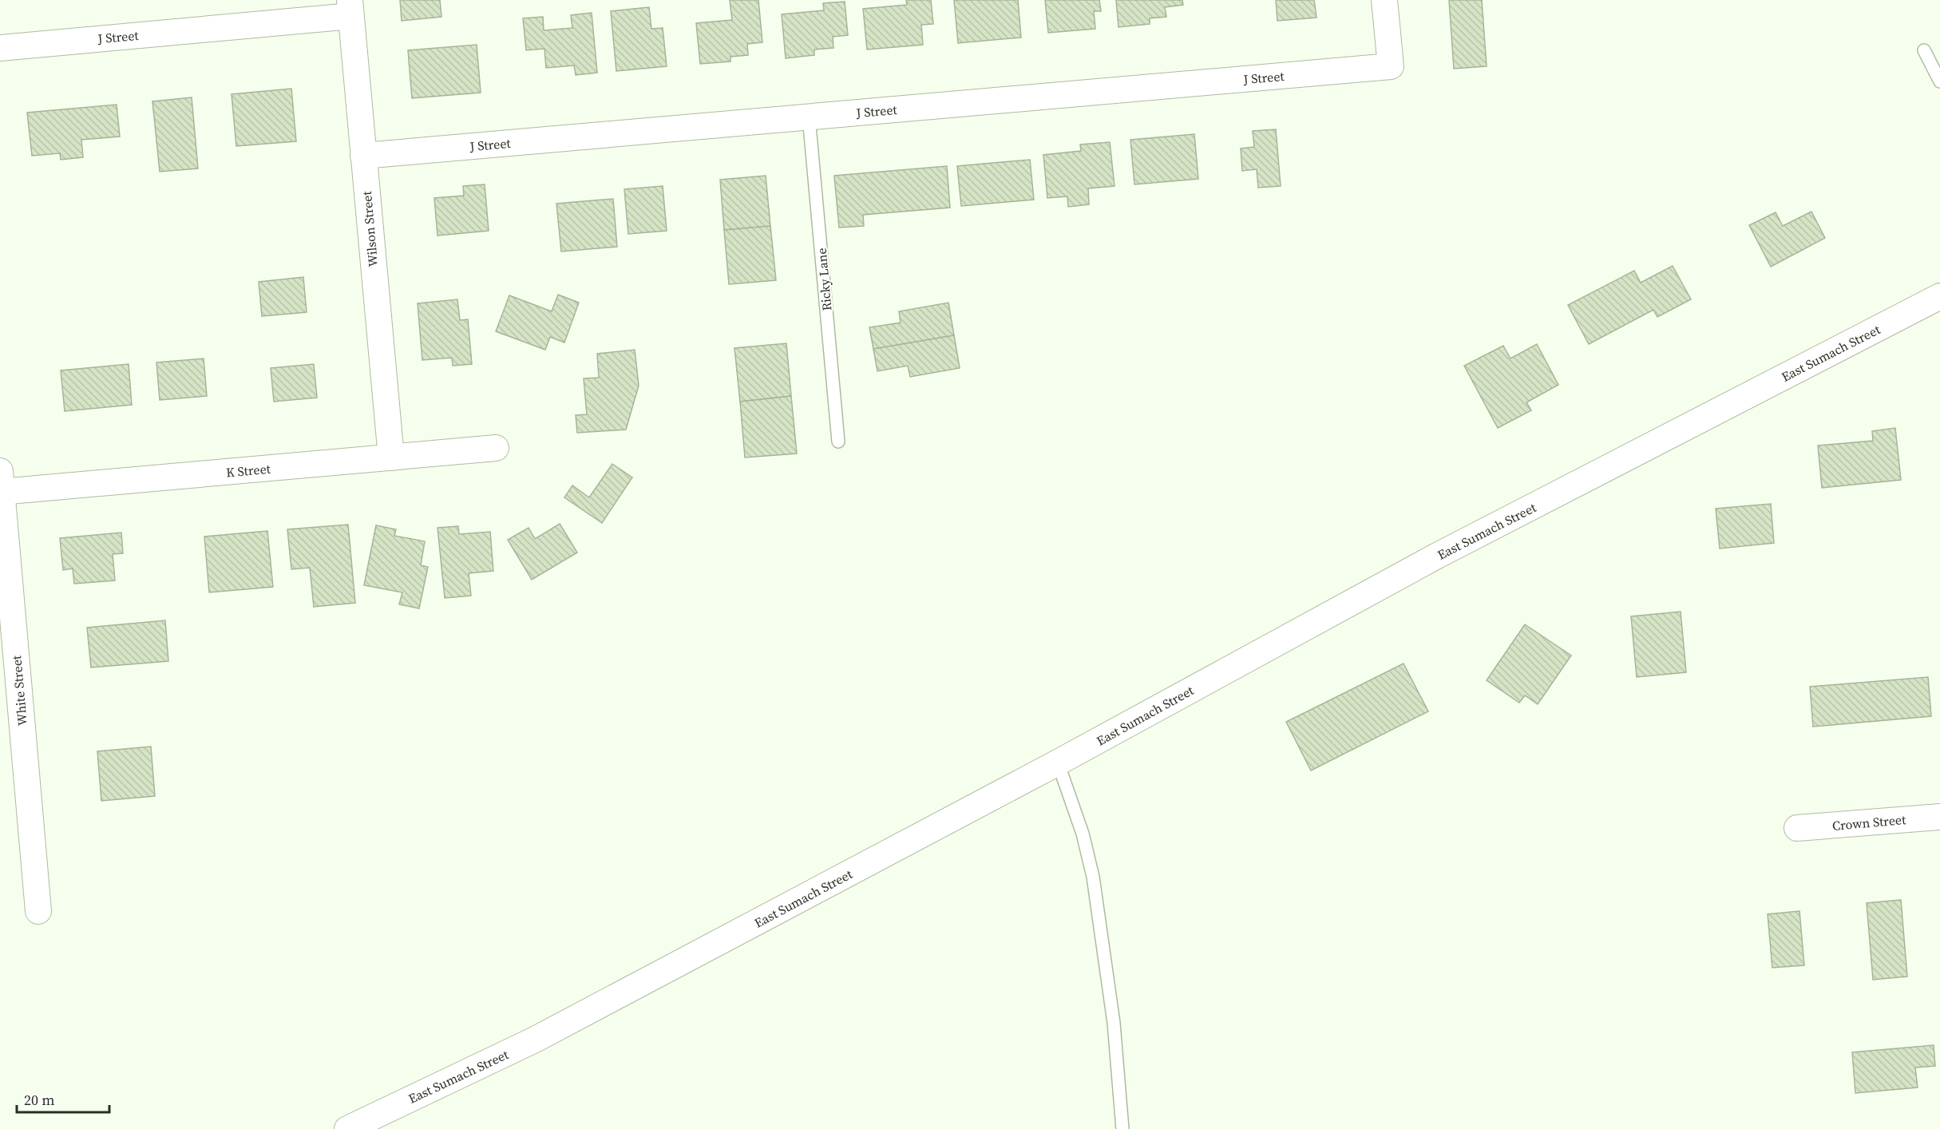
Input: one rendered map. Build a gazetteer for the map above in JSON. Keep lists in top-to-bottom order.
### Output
{
  "streets": {
    "street": [
      "J Street",
      "Wilson Street",
      "East Sumach Street",
      "K Street",
      "White Street",
      "Crown Street"
    ],
    "lane": ["Ricky Lane"]
  },
  "crossings": [
    ["J Street", "Wilson Street"],
    ["J Street", "Ricky Lane"],
    ["Wilson Street", "K Street"],
    ["K Street", "White Street"]
  ],
  "scale_bar": "20 m"
}
